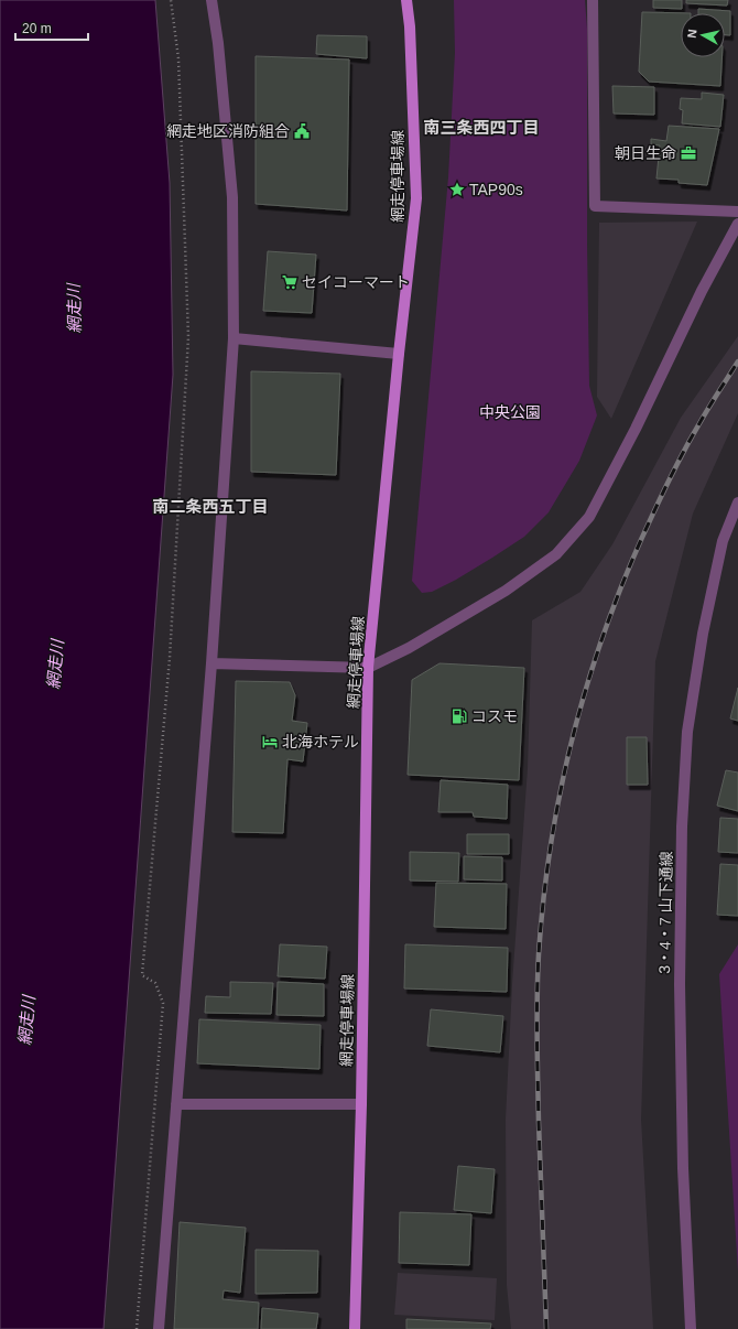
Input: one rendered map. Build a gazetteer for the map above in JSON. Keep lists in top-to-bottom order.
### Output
{
  "streets": {
    "main road": ["網走停車場線"],
    "street": ["3・4・7 山下通線"]
  },
  "districts": ["南三条西四丁目", "南二条西五丁目"],
  "water": ["網走川"],
  "parks": ["中央公園"],
  "places": {
    "public building": ["網走地区消防組合"],
    "office": ["朝日生命"],
    "place": ["TAP90s"],
    "supermarket": ["セイコーマート"],
    "fuel station": ["コスモ"],
    "hotel": ["北海ホテル"]
  },
  "scale_bar": "20 m",
  "north": "left"
}
